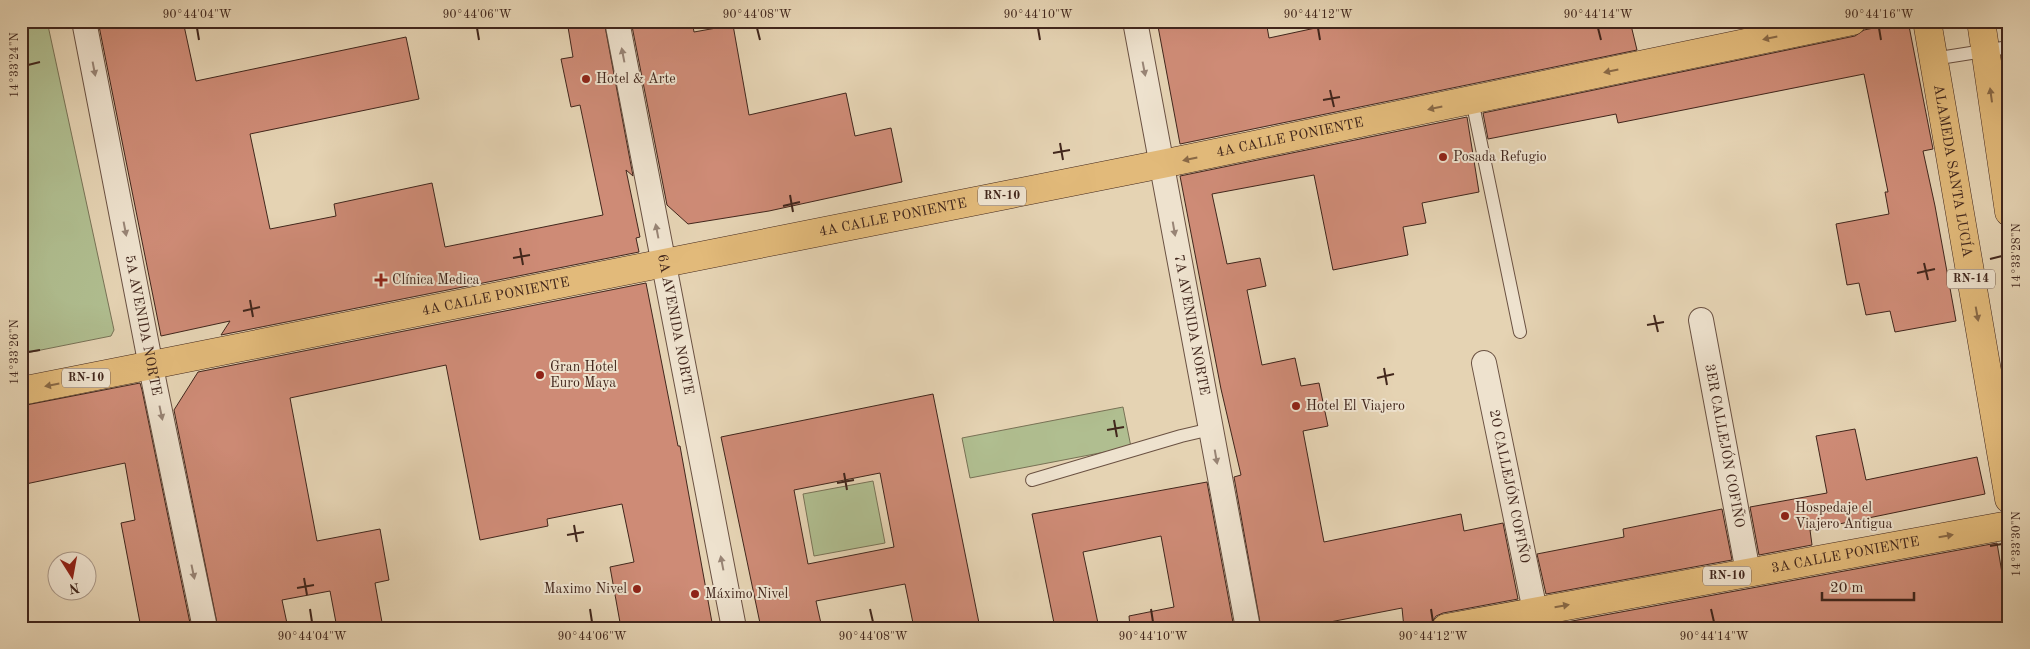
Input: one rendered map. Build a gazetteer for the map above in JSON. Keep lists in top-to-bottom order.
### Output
{
  "streets": {
    "main road": [
      "4A CALLE PONIENTE",
      "ALAMEDA SANTA LUCÍA",
      "RN-10",
      "RN-14",
      "3A CALLE PONIENTE"
    ],
    "street": [
      "6A AVENIDA NORTE",
      "7A AVENIDA NORTE",
      "5A AVENIDA NORTE",
      "3ER CALLEJÓN COFIÑO",
      "2O CALLEJÓN COFIÑO"
    ]
  },
  "crossings": [
    ["4A CALLE PONIENTE", "6A AVENIDA NORTE"],
    ["4A CALLE PONIENTE", "7A AVENIDA NORTE"],
    ["4A CALLE PONIENTE", "5A AVENIDA NORTE"],
    ["3ER CALLEJÓN COFIÑO", "3A CALLE PONIENTE"],
    ["2O CALLEJÓN COFIÑO", "3A CALLE PONIENTE"]
  ],
  "one_way": [
    "4A CALLE PONIENTE",
    "6A AVENIDA NORTE",
    "7A AVENIDA NORTE",
    "5A AVENIDA NORTE",
    "3A CALLE PONIENTE"
  ],
  "places": {
    "other": [
      "Hotel & Arte",
      "Posada Refugio",
      "Gran Hotel Euro Maya",
      "Hotel El Viajero",
      "Hospedaje el Viajero Antigua",
      "Maximo Nivel",
      "Máximo Nivel"
    ],
    "health": ["Clínica Medica"]
  },
  "scale_bar": "20 m",
  "north": "bottom",
  "coordinates": [
    "90°44'04\"W",
    "90°44'06\"W",
    "90°44'08\"W",
    "90°44'10\"W",
    "90°44'12\"W",
    "90°44'14\"W",
    "90°44'16\"W",
    "14°33'24\"N",
    "14°33'28\"N",
    "14°33'26\"N",
    "14°33'30\"N"
  ]
}
